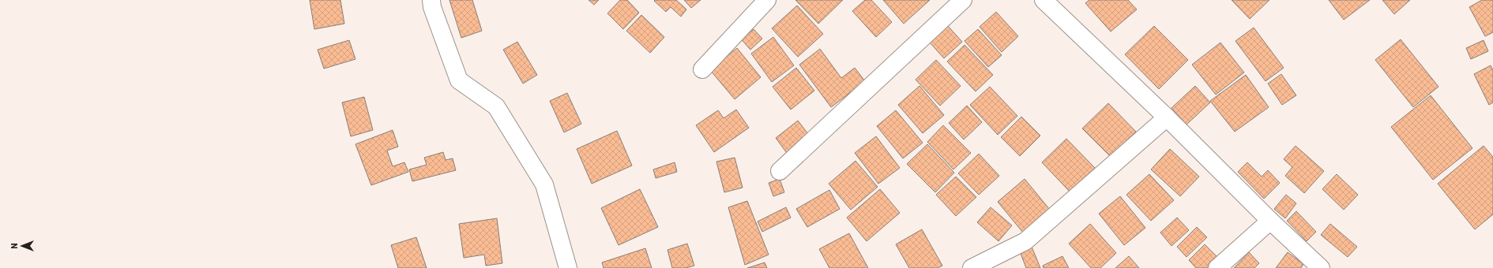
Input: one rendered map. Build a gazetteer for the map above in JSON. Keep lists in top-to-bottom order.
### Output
{
  "north": "left"
}
